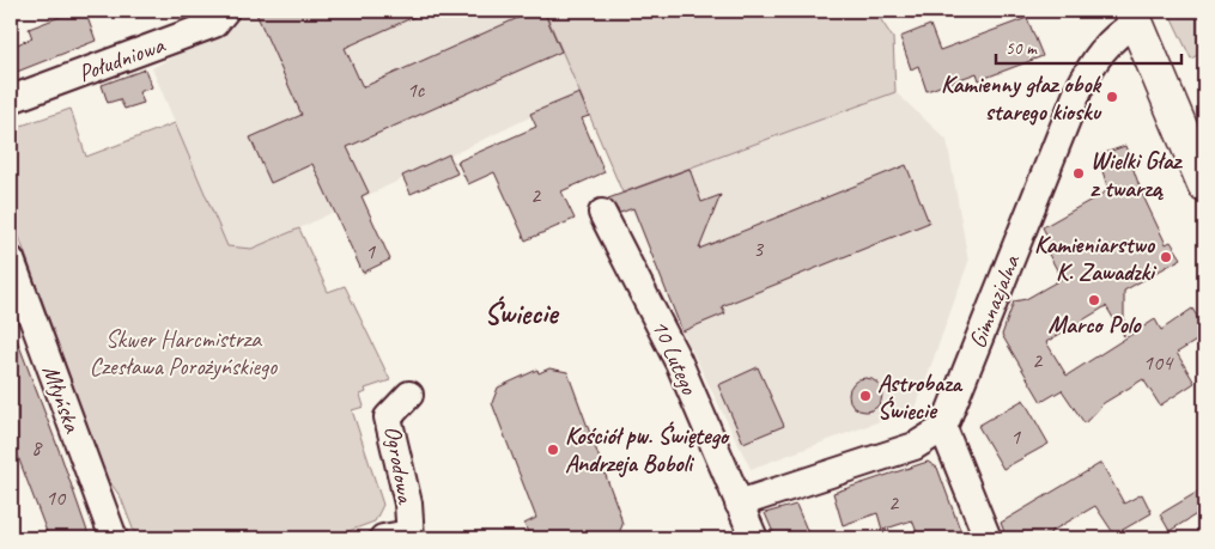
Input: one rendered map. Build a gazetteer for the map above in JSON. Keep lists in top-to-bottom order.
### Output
{
  "streets": {
    "street": [
      "Południowa",
      "Gimnazjalna",
      "10 Lutego",
      "Młyńska",
      "Ogrodowa"
    ]
  },
  "districts": ["Świecie"],
  "parks": ["Skwer Harcmistrza Czesława Porożyńskiego"],
  "places": [
    "Kamienny głaz obok starego kiosku",
    "Wielki Głaz z twarzą",
    "Kamieniarstwo K. Zawadzki",
    "Marco Polo",
    "Astrobaza Świecie",
    "Kościół pw. Świętego Andrzeja Boboli"
  ],
  "house_numbers": [
    "1c",
    "2",
    "3",
    "1",
    "2",
    "104",
    "1",
    "8",
    "10",
    "2"
  ],
  "scale_bar": "50 m"
}
